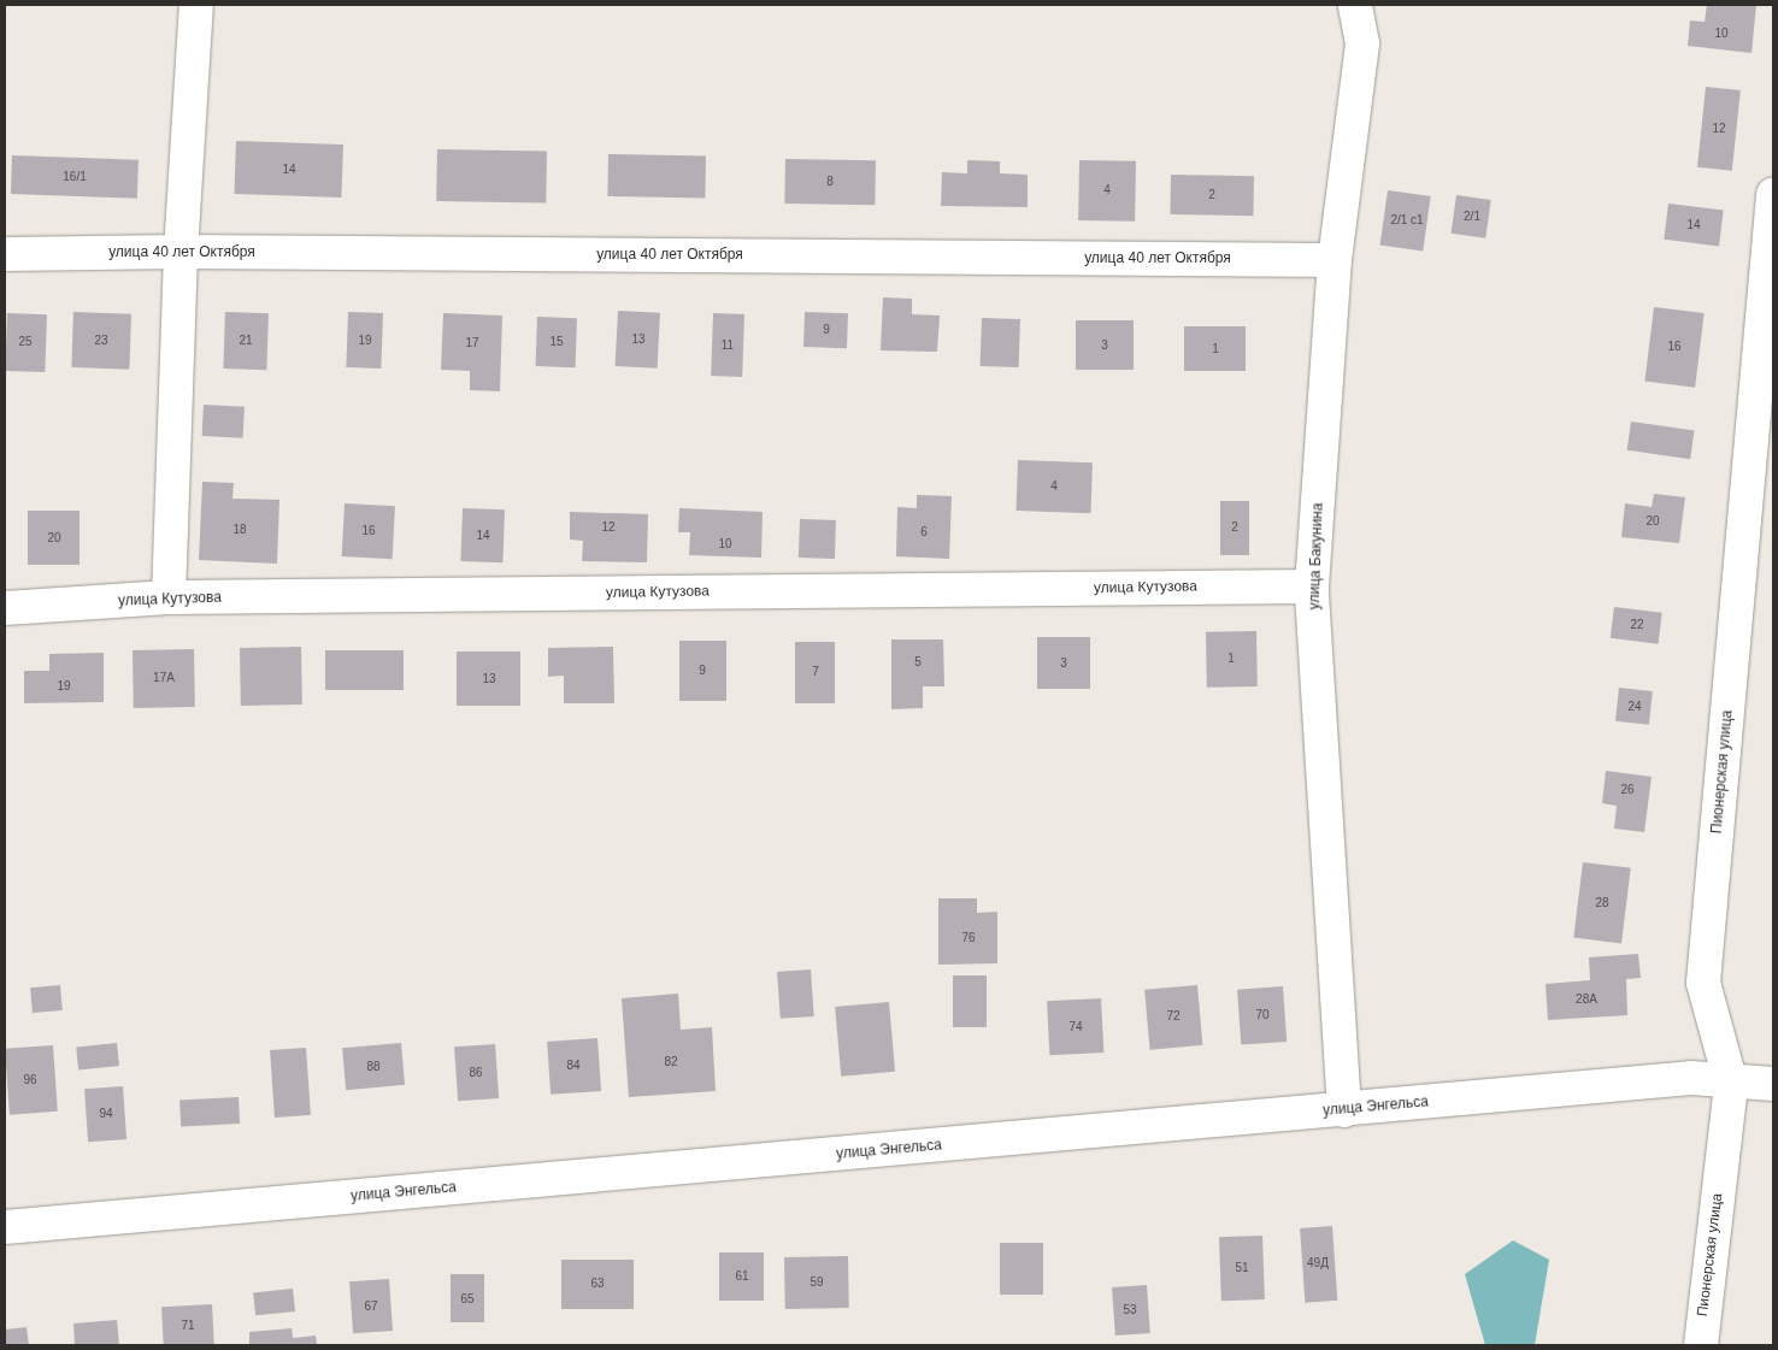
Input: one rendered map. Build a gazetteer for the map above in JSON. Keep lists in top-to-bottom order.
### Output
{
  "streets": {
    "street": [
      "улица 40 лет Октября",
      "улица Бакунина",
      "улица Кутузова",
      "Пионерская улица",
      "улица Энгельса"
    ]
  },
  "crossings": [
    ["улица 40 лет Октября", "улица Бакунина"],
    ["улица Бакунина", "улица Кутузова"],
    ["улица Бакунина", "улица Энгельса"],
    ["Пионерская улица", "улица Энгельса"]
  ],
  "house_numbers": [
    "10",
    "12",
    "14",
    "16/1",
    "8",
    "4",
    "2",
    "2/1",
    "2/1 с1",
    "14",
    "9",
    "13",
    "23",
    "21",
    "19",
    "25",
    "15",
    "17",
    "11",
    "3",
    "16",
    "1",
    "4",
    "20",
    "12",
    "2",
    "18",
    "16",
    "6",
    "14",
    "20",
    "10",
    "22",
    "1",
    "5",
    "3",
    "9",
    "7",
    "17А",
    "13",
    "19",
    "24",
    "26",
    "28",
    "76",
    "28А",
    "70",
    "72",
    "74",
    "82",
    "84",
    "88",
    "86",
    "96",
    "94",
    "49Д",
    "51",
    "61",
    "59",
    "63",
    "65",
    "67",
    "53",
    "71"
  ]
}
